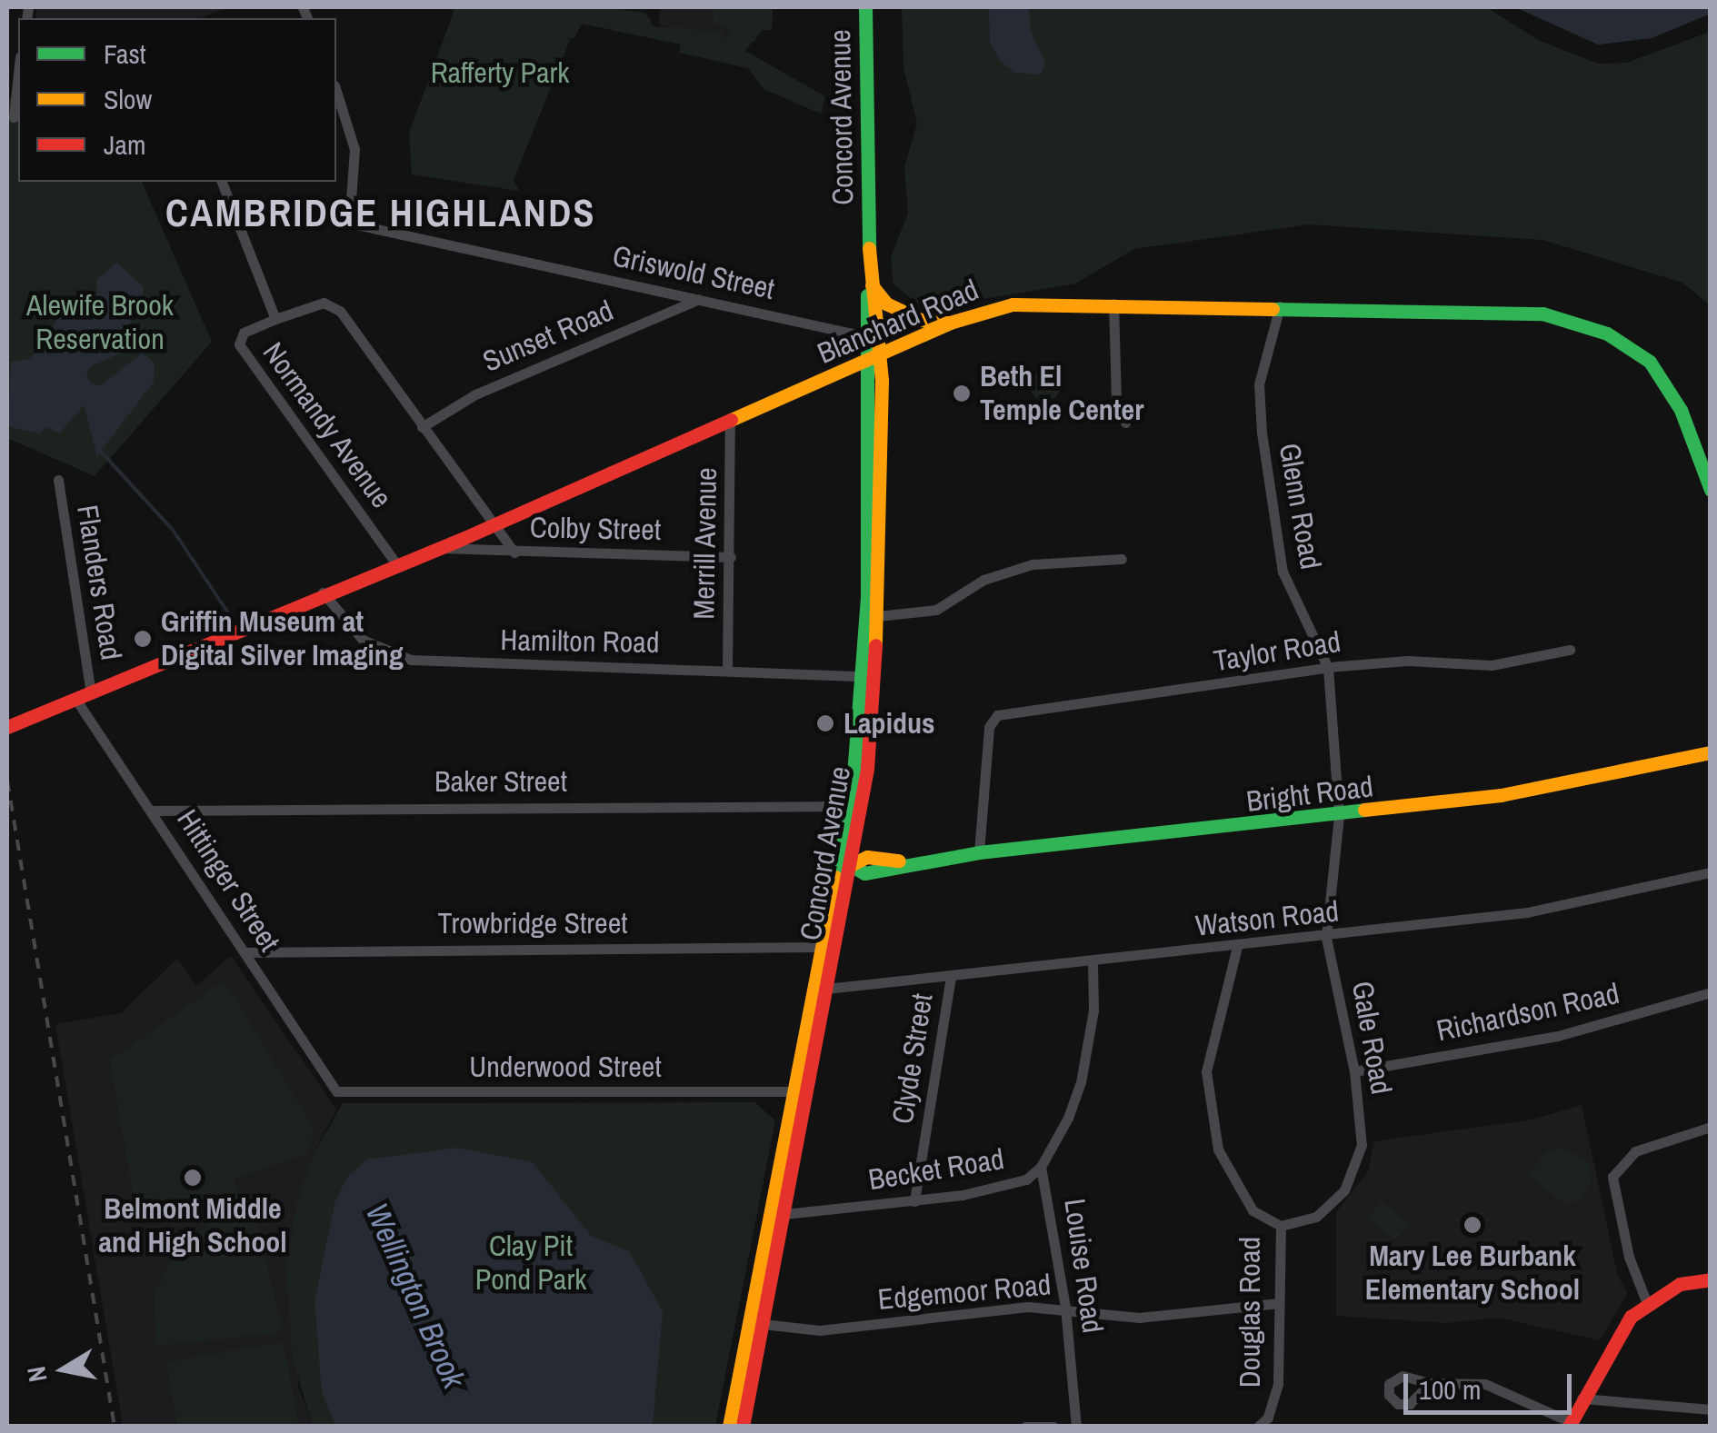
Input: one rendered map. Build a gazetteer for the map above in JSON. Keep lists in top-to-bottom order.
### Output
{
  "streets": {
    "main road": ["Concord Avenue", "Blanchard Road", "Bright Road"],
    "street": [
      "Griswold Street",
      "Sunset Road",
      "Normandy Avenue",
      "Glenn Road",
      "Colby Street",
      "Merrill Avenue",
      "Flanders Road",
      "Hamilton Road",
      "Taylor Road",
      "Baker Street",
      "Hittinger Street",
      "Watson Road",
      "Trowbridge Street",
      "Richardson Road",
      "Gale Road",
      "Clyde Street",
      "Underwood Street",
      "Becket Road",
      "Louise Road",
      "Edgemoor Road",
      "Douglas Road"
    ]
  },
  "crossings": [
    ["Concord Avenue", "Griswold Street"],
    ["Concord Avenue", "Blanchard Road"],
    ["Concord Avenue", "Hamilton Road"],
    ["Concord Avenue", "Baker Street"],
    ["Concord Avenue", "Bright Road"],
    ["Concord Avenue", "Watson Road"],
    ["Concord Avenue", "Trowbridge Street"],
    ["Concord Avenue", "Underwood Street"],
    ["Concord Avenue", "Becket Road"],
    ["Concord Avenue", "Edgemoor Road"],
    ["Griswold Street", "Sunset Road"],
    ["Blanchard Road", "Normandy Avenue"],
    ["Blanchard Road", "Glenn Road"],
    ["Blanchard Road", "Colby Street"],
    ["Blanchard Road", "Merrill Avenue"],
    ["Blanchard Road", "Flanders Road"],
    ["Blanchard Road", "Hamilton Road"],
    ["Blanchard Road", "Hittinger Street"],
    ["Sunset Road", "Colby Street"],
    ["Normandy Avenue", "Colby Street"],
    ["Glenn Road", "Taylor Road"],
    ["Glenn Road", "Bright Road"],
    ["Glenn Road", "Gale Road"],
    ["Colby Street", "Merrill Avenue"],
    ["Merrill Avenue", "Hamilton Road"],
    ["Taylor Road", "Bright Road"],
    ["Baker Street", "Hittinger Street"],
    ["Bright Road", "Gale Road"],
    ["Hittinger Street", "Trowbridge Street"],
    ["Hittinger Street", "Underwood Street"],
    ["Watson Road", "Gale Road"],
    ["Watson Road", "Clyde Street"],
    ["Watson Road", "Becket Road"],
    ["Watson Road", "Douglas Road"],
    ["Richardson Road", "Gale Road"],
    ["Gale Road", "Douglas Road"],
    ["Clyde Street", "Becket Road"],
    ["Becket Road", "Louise Road"],
    ["Louise Road", "Edgemoor Road"],
    ["Edgemoor Road", "Douglas Road"]
  ],
  "districts": ["CAMBRIDGE HIGHLANDS"],
  "water": ["Wellington Brook"],
  "parks": ["Rafferty Park", "Alewife Brook Reservation", "Clay Pit Pond Park"],
  "places": [
    "Beth El Temple Center",
    "Griffin Museum at Digital Silver Imaging",
    "Lapidus",
    "Belmont Middle and High School",
    "Mary Lee Burbank Elementary School"
  ],
  "legend": ["Fast", "Slow", "Jam"],
  "scale_bar": "100 m",
  "north": "left"
}
